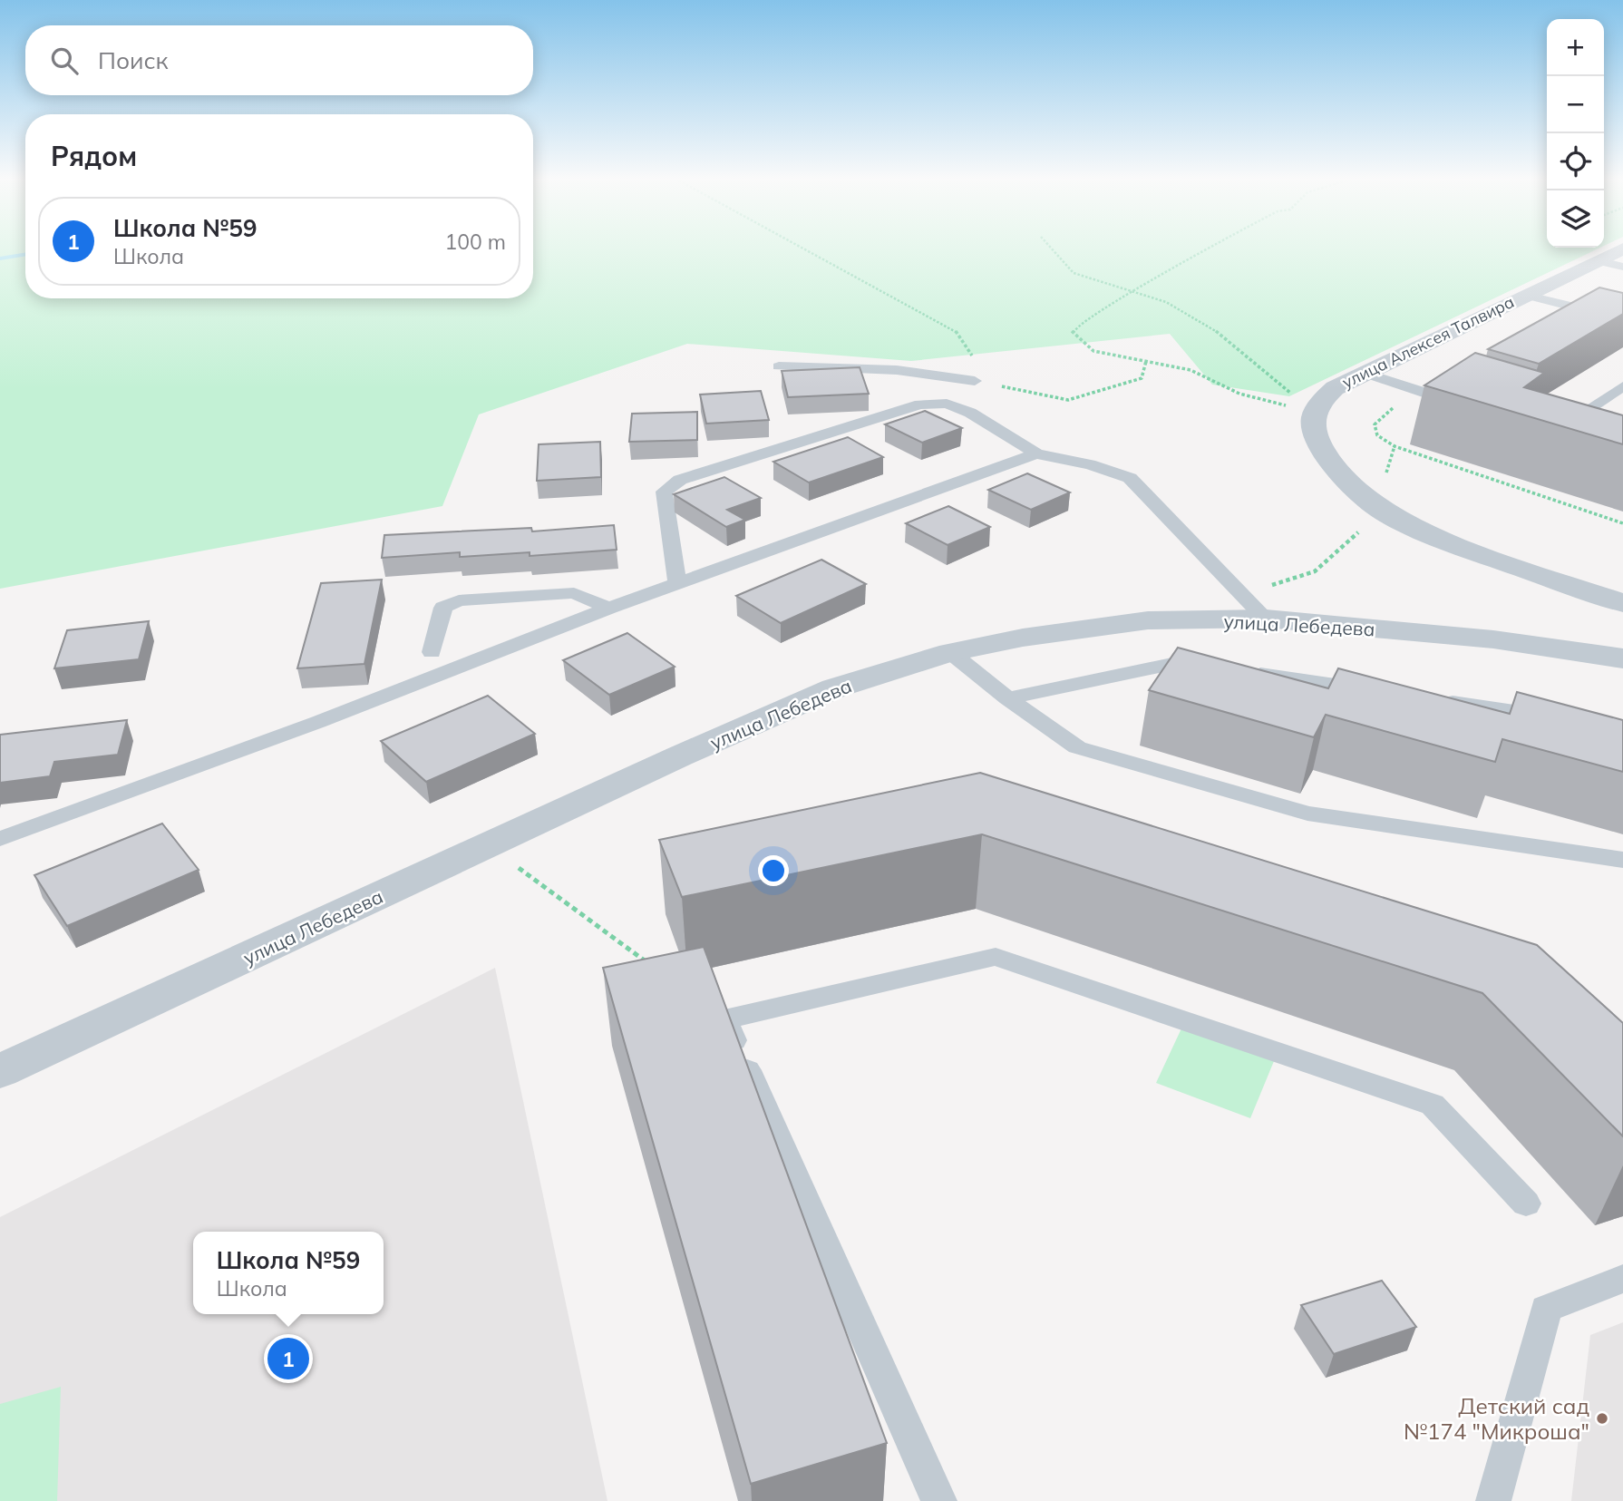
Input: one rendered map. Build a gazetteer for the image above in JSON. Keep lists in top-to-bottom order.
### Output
{
  "streets": {
    "street": ["улица Алексея Талвира", "улица Лебедева"]
  },
  "places": ["Детский сад №174 \"Микроша\""],
  "page": {
    "map_buttons": ["+", "−"],
    "search": "Поиск",
    "heading": "Рядом",
    "list": [
      {
        "mark": "1",
        "name": "Школа №59",
        "note": "Школа",
        "value": "100 m"
      }
    ],
    "popup": ["Школа №59", "Школа"],
    "pins": "1"
  }
}
